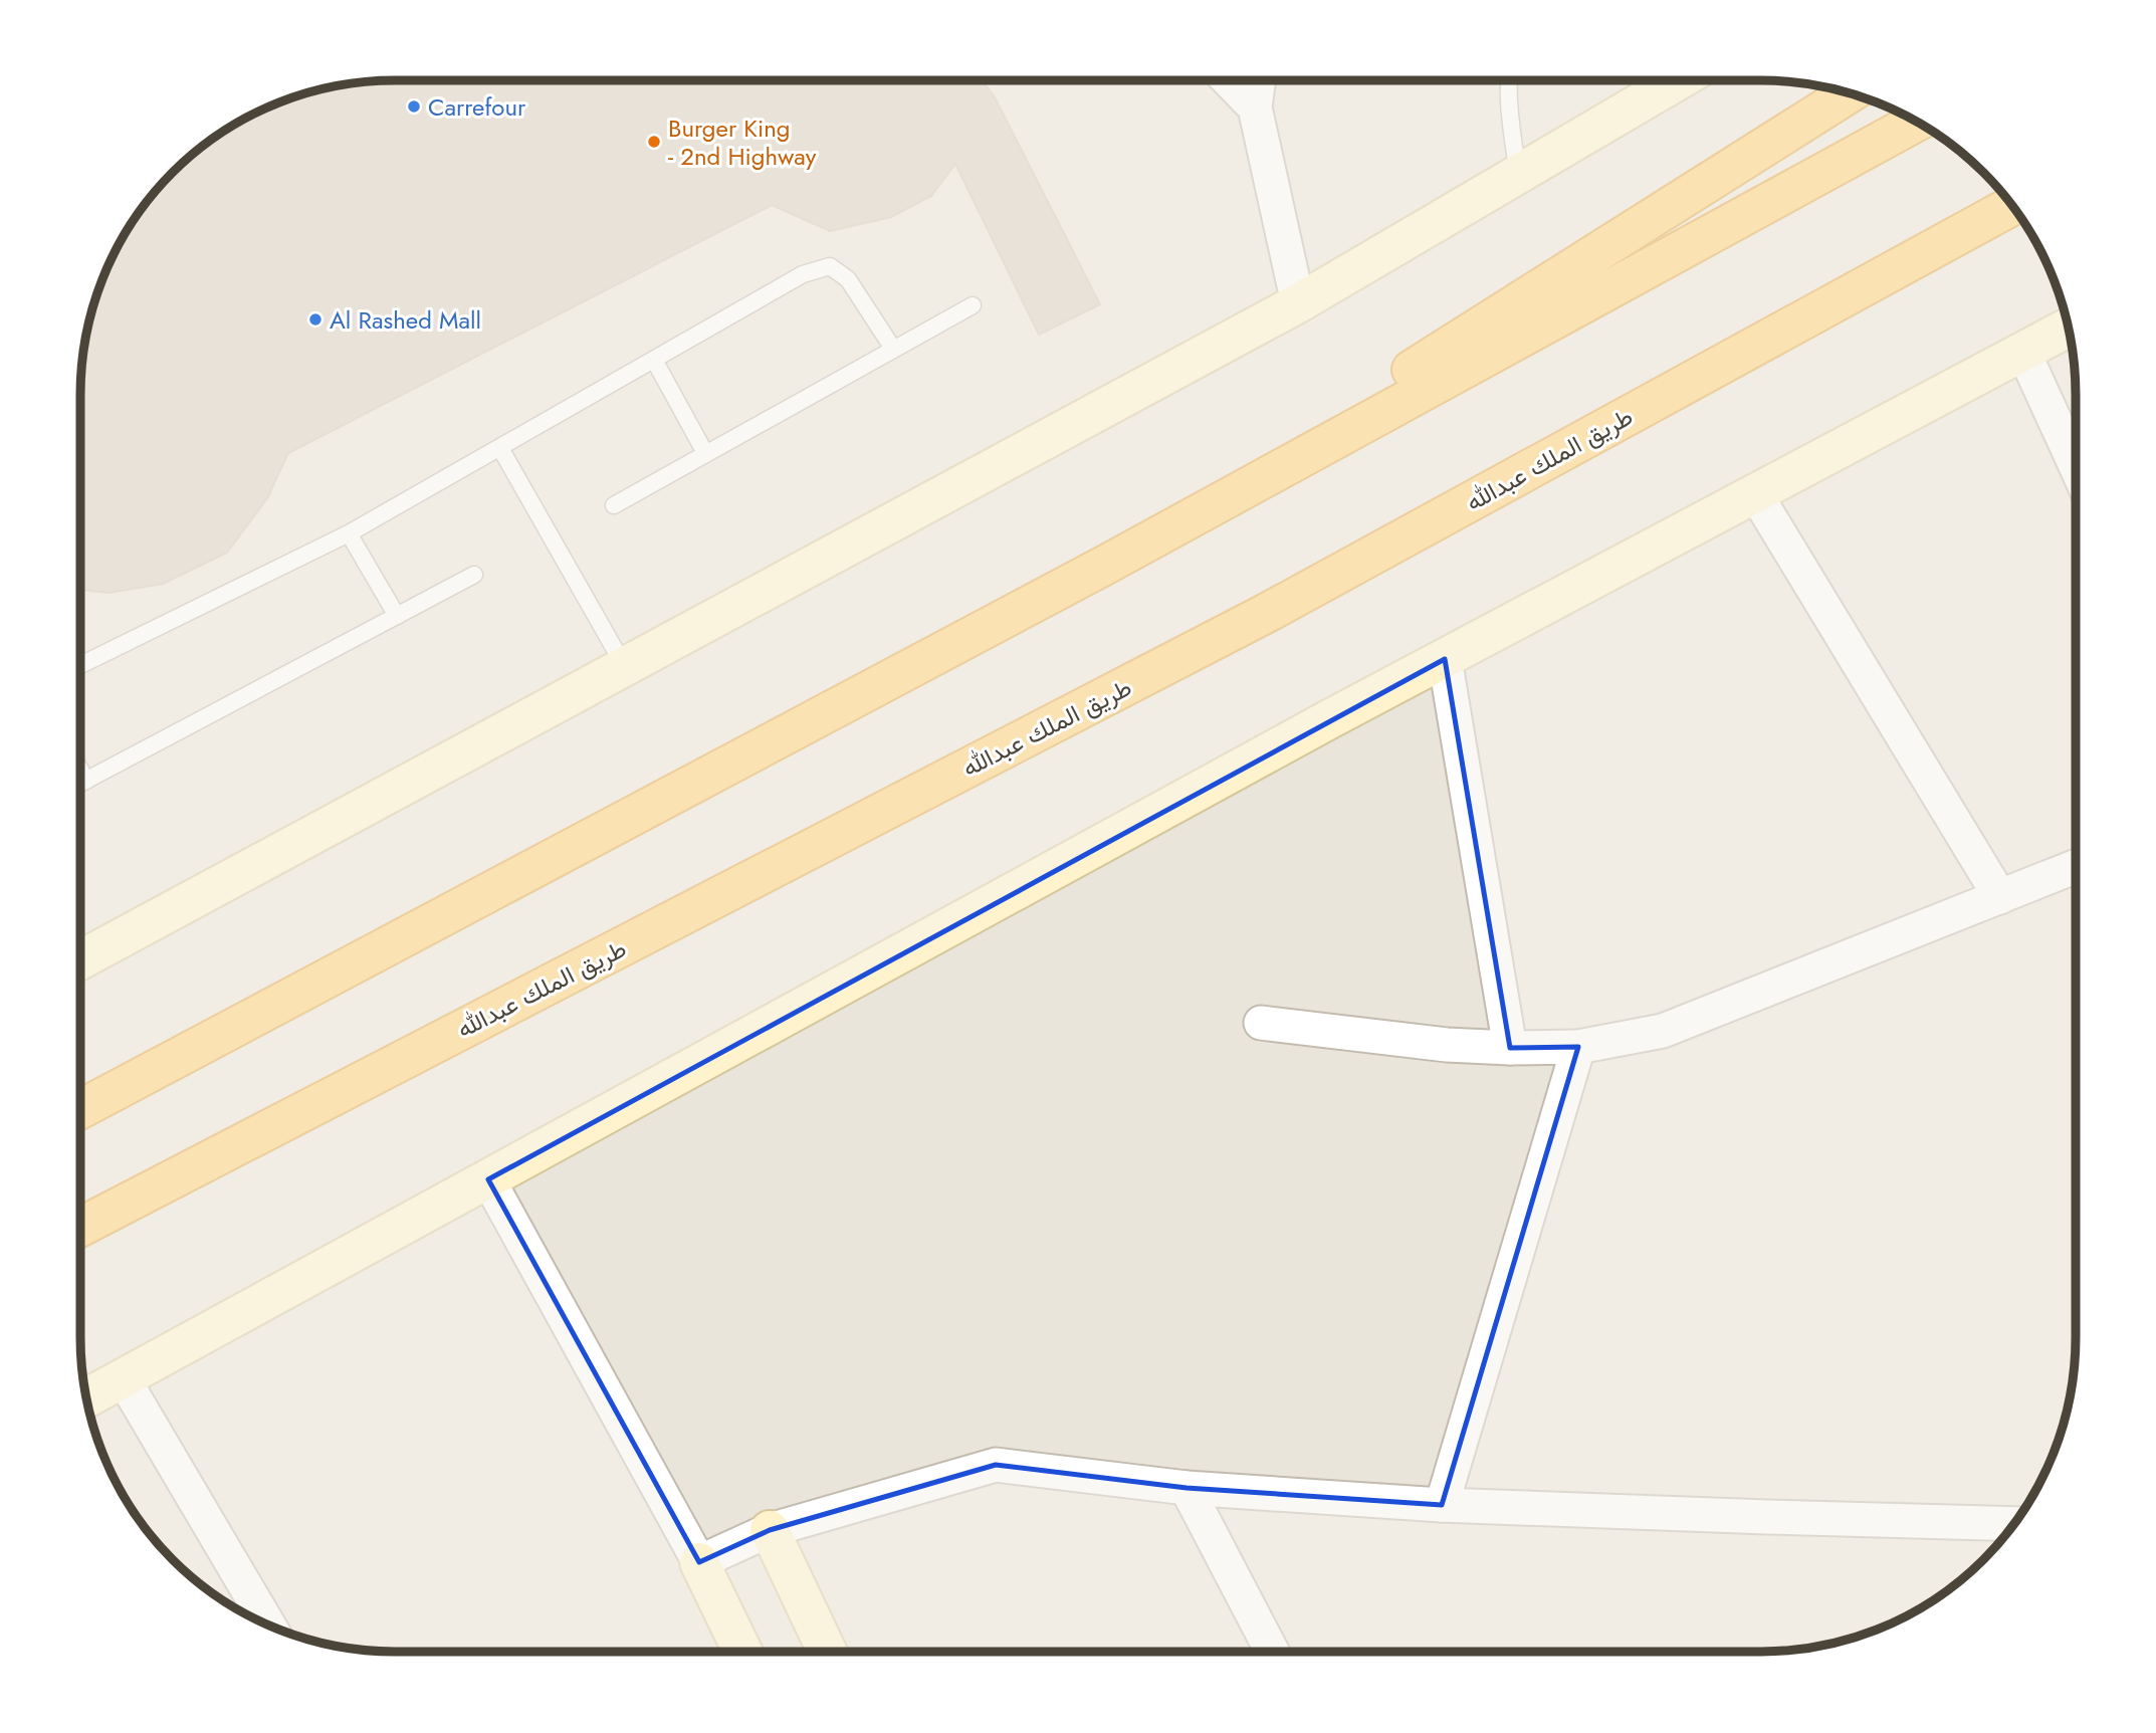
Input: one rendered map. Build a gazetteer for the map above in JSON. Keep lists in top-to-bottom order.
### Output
{
  "streets": {
    "highway": ["طريق الملك عبدالله"]
  },
  "places": ["Carrefour", "Burger King - 2nd Highway", "Al Rashed Mall"]
}
